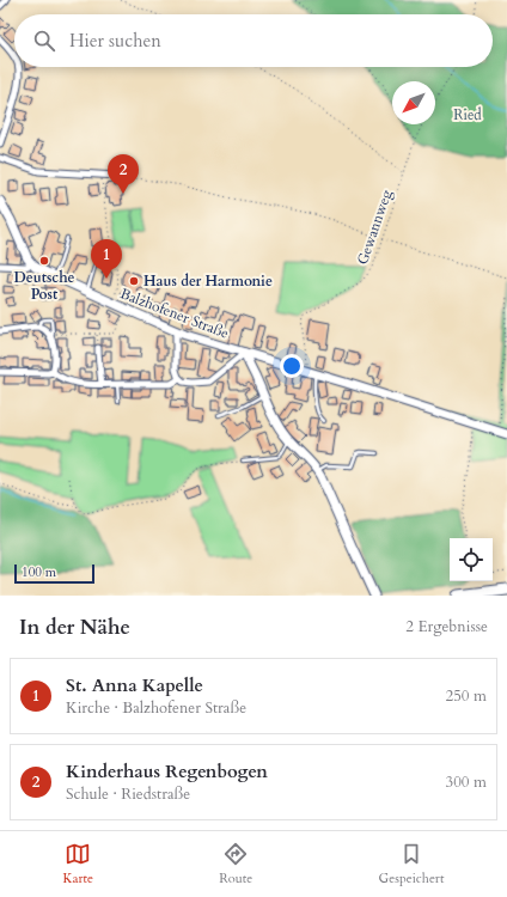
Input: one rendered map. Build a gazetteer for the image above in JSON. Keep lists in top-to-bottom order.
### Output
{
  "streets": {
    "street": ["Balzhofener Straße"],
    "path": ["Gewannweg"]
  },
  "crossings": [
    ["Gewannweg", "Balzhofener Straße"]
  ],
  "parks": ["Ried"],
  "places": ["Deutsche Post", "Haus der Harmonie"],
  "scale_bar": "100 m",
  "north": "bottom left",
  "page": {
    "search": "Hier suchen",
    "pins": ["2", "1"],
    "scale": "100 m",
    "heading": ["In der Nähe", "2 Ergebnisse"],
    "list": [
      {
        "mark": "1",
        "name": "St. Anna Kapelle",
        "note": "Kirche · Balzhofener Straße",
        "value": "250 m"
      },
      {
        "mark": "2",
        "name": "Kinderhaus Regenbogen",
        "note": "Schule · Riedstraße",
        "value": "300 m"
      }
    ],
    "nav": ["Karte", "Route", "Gespeichert"]
  }
}
